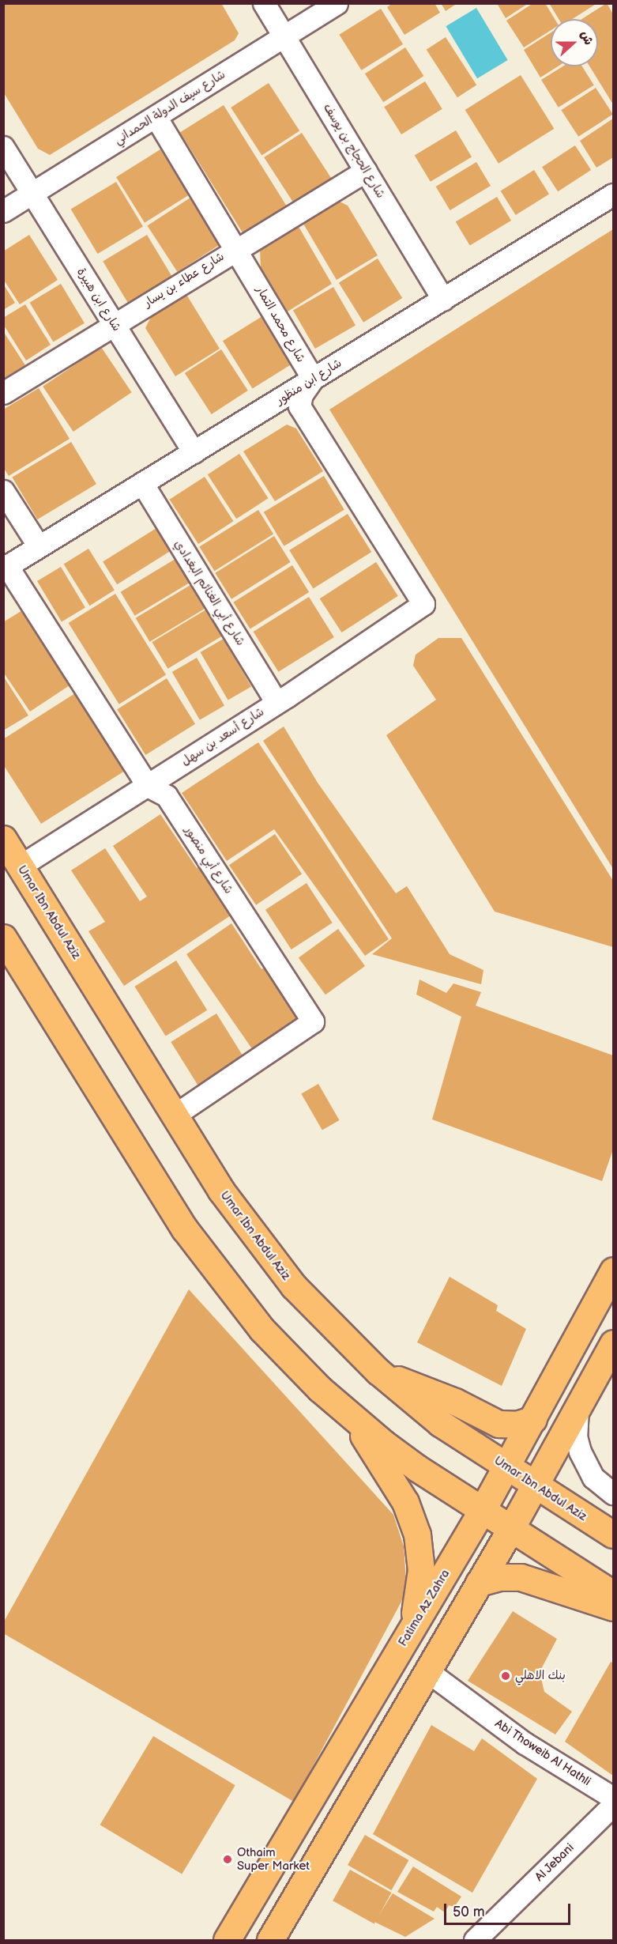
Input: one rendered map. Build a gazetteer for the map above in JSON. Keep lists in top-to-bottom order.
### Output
{
  "streets": {
    "main road": ["Umar Ibn Abdul Aziz", "Fatima Az Zahra"],
    "street": [
      "شارع سيف الدولة الحمداني",
      "شارع الحجاج بن يوسف",
      "شارع عطاء بن يسار",
      "شارع ابن هبيرة",
      "شارع محمد التمار",
      "شارع ابن منظور",
      "شارع أبي الغنائم البغدادي",
      "شارع أسعد بن سهل",
      "شارع أبي منصور",
      "Abi Thoweib Al Hathli",
      "Al Jebani"
    ]
  },
  "crossings": [
    ["شارع سيف الدولة الحمداني", "شارع الحجاج بن يوسف"],
    ["شارع سيف الدولة الحمداني", "شارع ابن هبيرة"],
    ["شارع سيف الدولة الحمداني", "شارع محمد التمار"],
    ["شارع الحجاج بن يوسف", "شارع عطاء بن يسار"],
    ["شارع الحجاج بن يوسف", "شارع ابن منظور"],
    ["شارع عطاء بن يسار", "شارع ابن هبيرة"],
    ["شارع عطاء بن يسار", "شارع محمد التمار"],
    ["شارع ابن هبيرة", "شارع ابن منظور"],
    ["شارع محمد التمار", "شارع ابن منظور"],
    ["شارع محمد التمار", "شارع أسعد بن سهل"],
    ["شارع ابن منظور", "شارع أبي الغنائم البغدادي"],
    ["شارع ابن منظور", "شارع أسعد بن سهل"],
    ["شارع ابن منظور", "شارع أبي منصور"],
    ["شارع أبي الغنائم البغدادي", "شارع أسعد بن سهل"],
    ["شارع أسعد بن سهل", "شارع أبي منصور"],
    ["شارع أسعد بن سهل", "Umar Ibn Abdul Aziz"],
    ["شارع أبي منصور", "Umar Ibn Abdul Aziz"],
    ["Umar Ibn Abdul Aziz", "Fatima Az Zahra"]
  ],
  "places": ["بنك الاهلي", "Othaim Super Market"],
  "scale_bar": "50 m",
  "north": "right"
}
